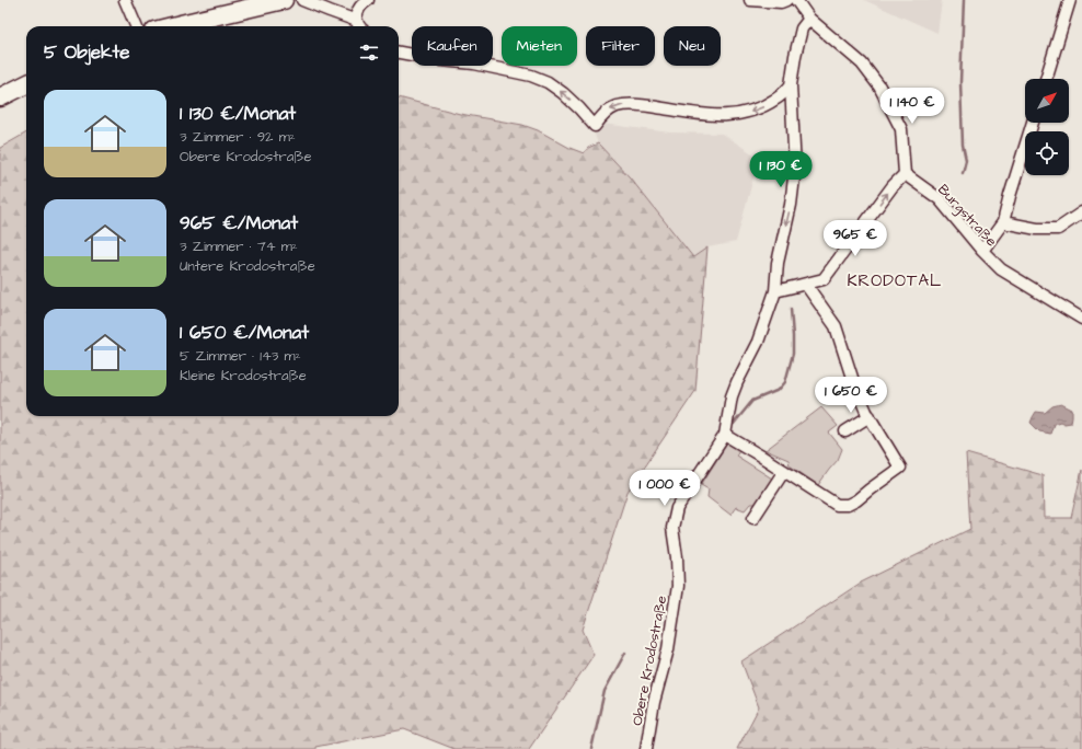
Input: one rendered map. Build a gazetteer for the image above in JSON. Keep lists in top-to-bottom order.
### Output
{
  "streets": {
    "street": ["Burgstraße", "Obere Krodostraße"]
  },
  "districts": ["KRODOTAL"],
  "north": "top right",
  "page": {
    "chip": [
      "Kaufen",
      "Mieten",
      "Filter",
      "Neu"
    ],
    "heading": "5 Objekte",
    "list": [
      {
        "name": "1 130 €/Monat",
        "note": "3 Zimmer · 92 m² · Obere Krodostraße"
      },
      {
        "name": "965 €/Monat",
        "note": "3 Zimmer · 74 m² · Untere Krodostraße"
      },
      {
        "name": "1 650 €/Monat",
        "note": "5 Zimmer · 143 m² · Kleine Krodostraße"
      }
    ],
    "price": [
      "1 140 €",
      "1 130 €",
      "965 €",
      "1 650 €",
      "1 000 €"
    ]
  }
}
